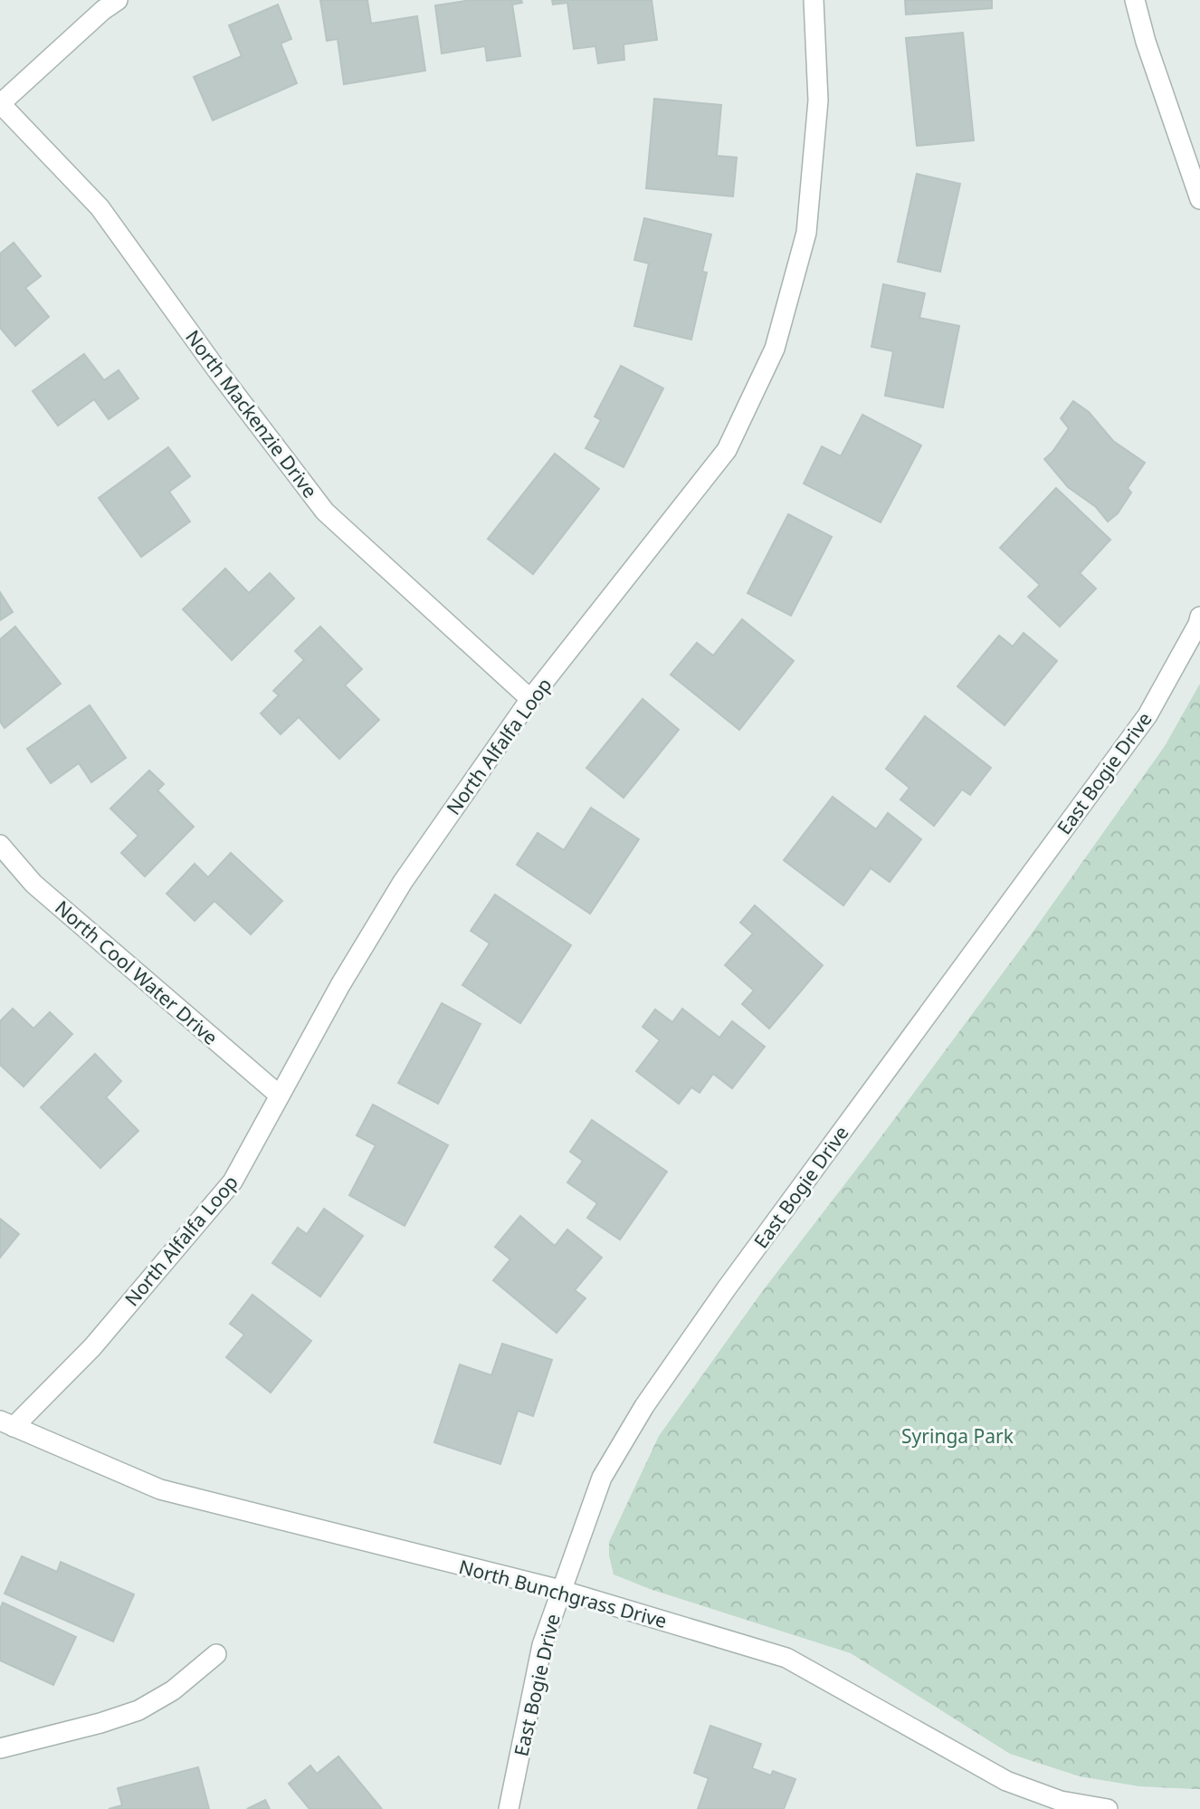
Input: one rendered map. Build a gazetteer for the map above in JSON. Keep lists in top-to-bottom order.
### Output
{
  "streets": {
    "street": [
      "North Mackenzie Drive",
      "North Alfalfa Loop",
      "East Bogie Drive",
      "North Cool Water Drive",
      "North Bunchgrass Drive"
    ]
  },
  "crossings": [
    ["North Mackenzie Drive", "North Alfalfa Loop"],
    ["North Alfalfa Loop", "North Cool Water Drive"],
    ["North Alfalfa Loop", "North Bunchgrass Drive"],
    ["East Bogie Drive", "North Bunchgrass Drive"]
  ],
  "parks": ["Syringa Park"]
}
